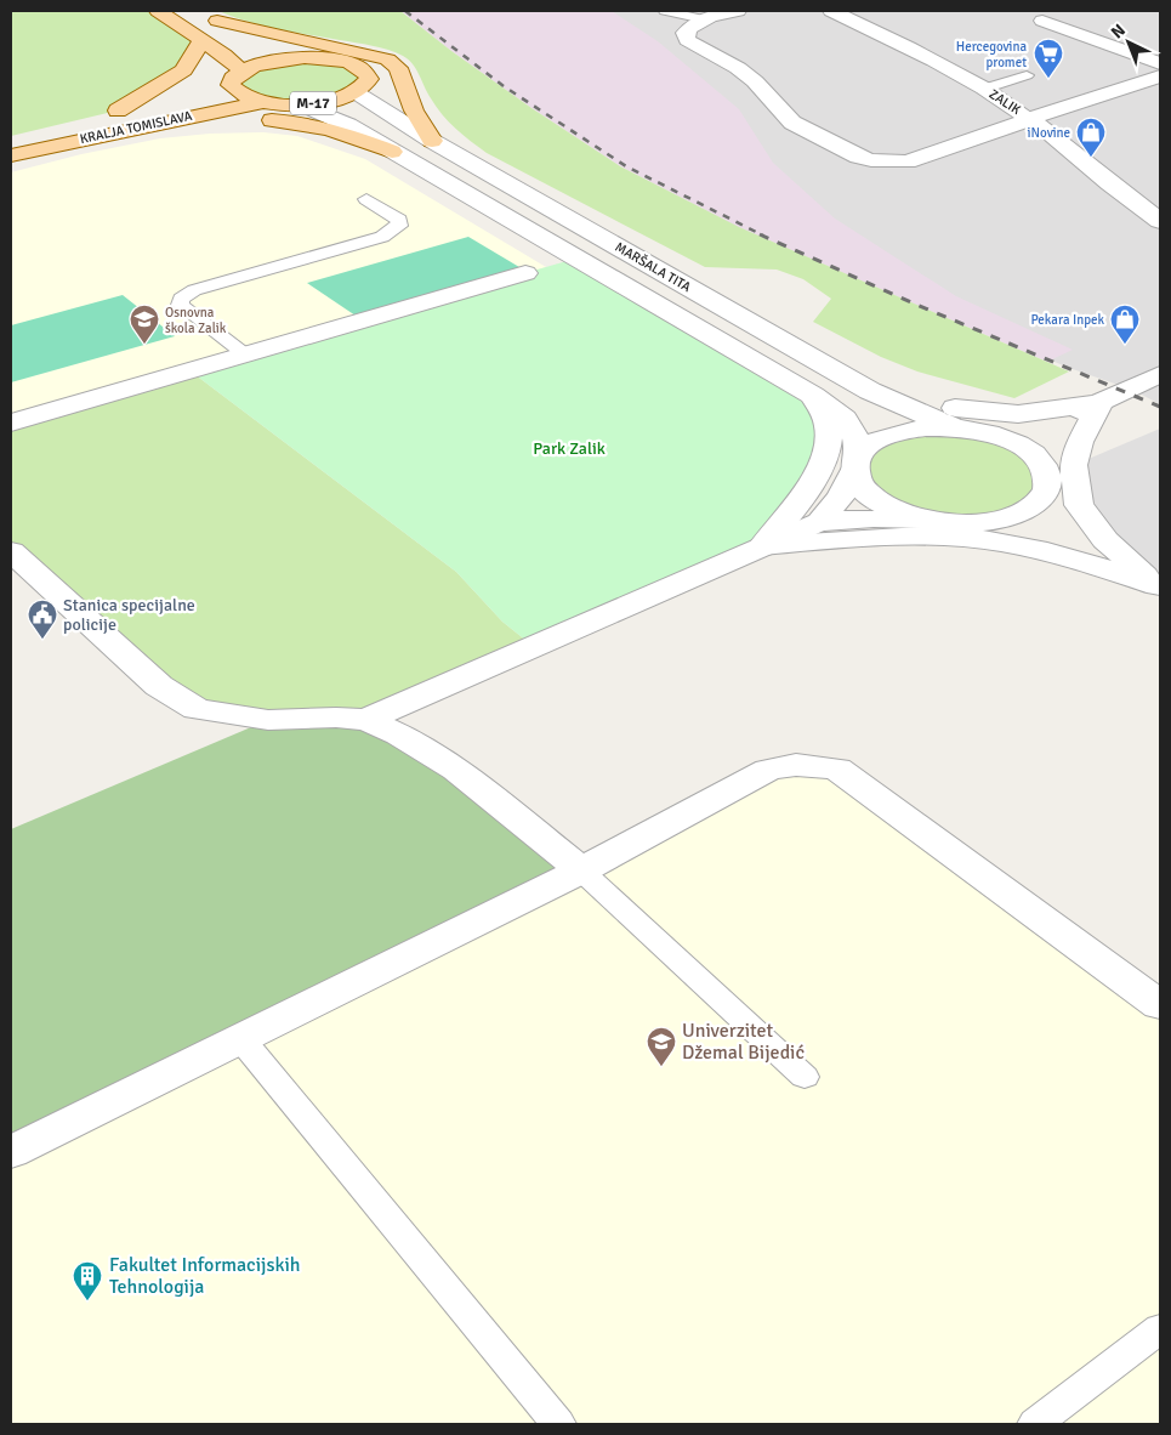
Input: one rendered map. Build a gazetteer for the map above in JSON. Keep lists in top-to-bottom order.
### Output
{
  "streets": {
    "main road": ["M-17", "KRALJA TOMISLAVA"],
    "street": ["ZALIK", "MARŠALA TITA"]
  },
  "crossings": [
    ["M-17", "KRALJA TOMISLAVA"],
    ["M-17", "MARŠALA TITA"]
  ],
  "parks": ["Park Zalik"],
  "places": {
    "supermarket": ["Hercegovina promet"],
    "shop": ["iNovine", "Pekara Inpek"],
    "school or university": ["Osnovna škola Zalik", "Univerzitet Džemal Bijedić"],
    "public building": ["Stanica specijalne policije"],
    "building": ["Fakultet Informacijskih Tehnologija"]
  },
  "north": "top left"
}
